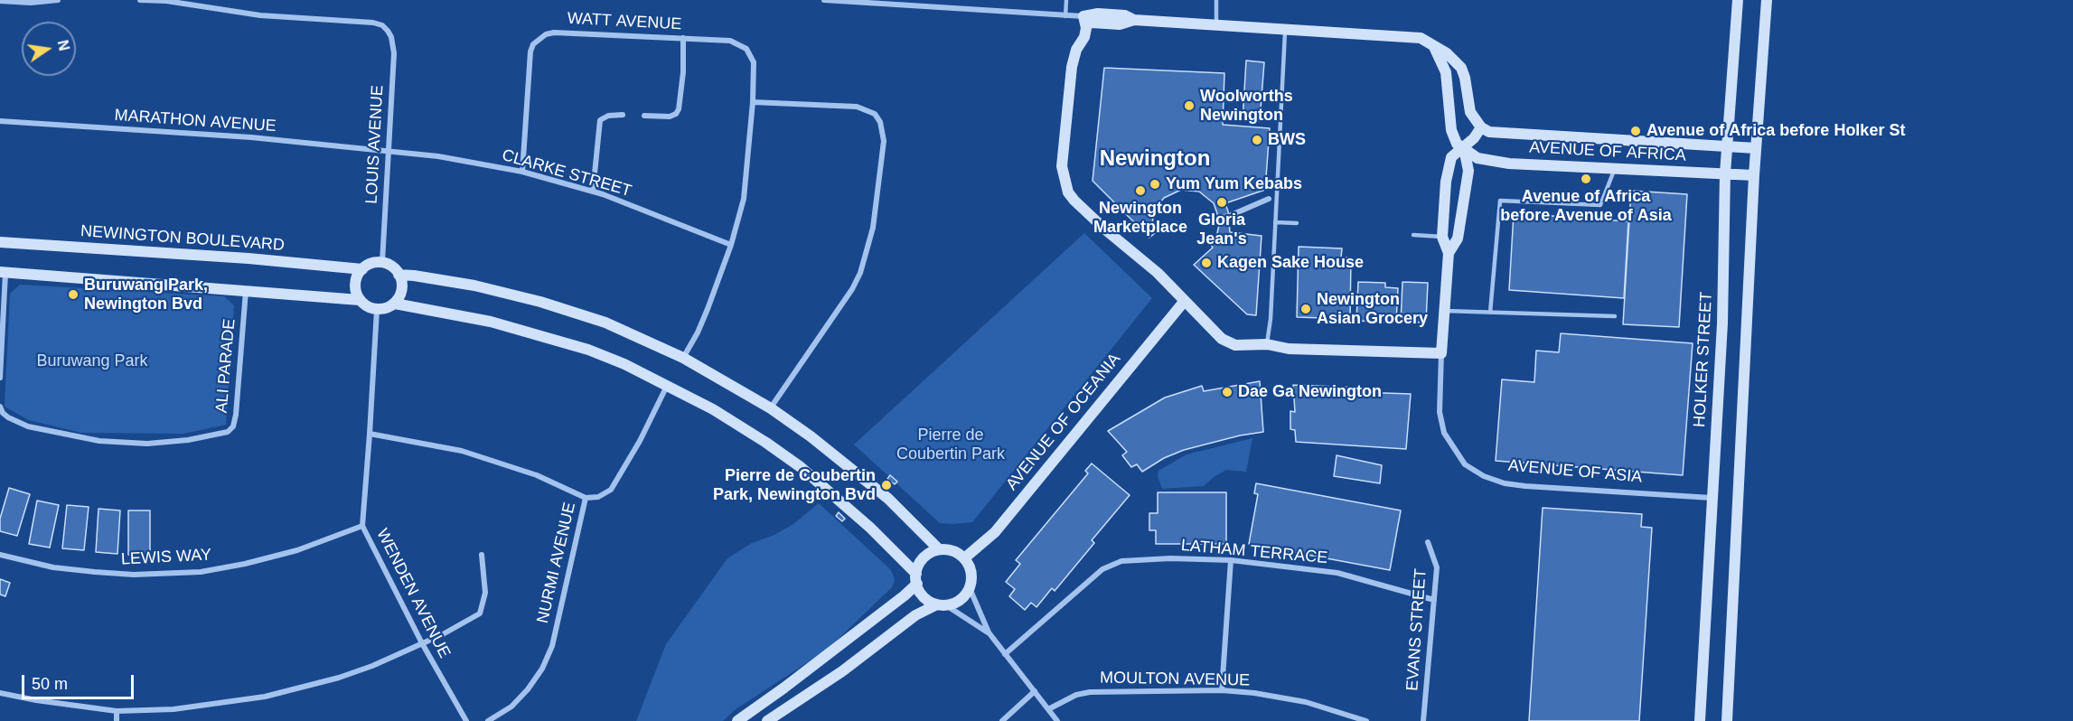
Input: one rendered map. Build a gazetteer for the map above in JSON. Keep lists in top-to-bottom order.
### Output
{
  "streets": {
    "street": [
      "WATT AVENUE",
      "MARATHON AVENUE",
      "LOUIS AVENUE",
      "AVENUE OF AFRICA",
      "CLARKE STREET",
      "NEWINGTON BOULEVARD",
      "HOLKER STREET",
      "ALI PARADE",
      "AVENUE OF OCEANIA",
      "AVENUE OF ASIA",
      "LATHAM TERRACE",
      "LEWIS WAY",
      "NURMI AVENUE",
      "WENDEN AVENUE",
      "EVANS STREET",
      "MOULTON AVENUE"
    ]
  },
  "crossings": [
    ["WATT AVENUE", "CLARKE STREET"],
    ["MARATHON AVENUE", "LOUIS AVENUE"],
    ["MARATHON AVENUE", "CLARKE STREET"],
    ["LOUIS AVENUE", "CLARKE STREET"],
    ["LOUIS AVENUE", "NEWINGTON BOULEVARD"],
    ["LOUIS AVENUE", "WENDEN AVENUE"],
    ["AVENUE OF AFRICA", "HOLKER STREET"],
    ["AVENUE OF AFRICA", "AVENUE OF ASIA"],
    ["NEWINGTON BOULEVARD", "WENDEN AVENUE"],
    ["HOLKER STREET", "AVENUE OF ASIA"],
    ["LATHAM TERRACE", "EVANS STREET"],
    ["LEWIS WAY", "WENDEN AVENUE"]
  ],
  "districts": ["Newington"],
  "parks": ["Buruwang Park", "Pierre de Coubertin Park"],
  "places": [
    "Woolworths Newington",
    "Avenue of Africa before Holker St",
    "BWS",
    "Avenue of Africa before Avenue of Asia",
    "Yum Yum Kebabs",
    "Newington Marketplace",
    "Gloria Jean's",
    "Kagen Sake House",
    "Buruwang Park, Newington Bvd",
    "Newington Asian Grocery",
    "Dae Ga Newington",
    "Pierre de Coubertin Park, Newington Bvd"
  ],
  "scale_bar": "50 m",
  "north": "right"
}
